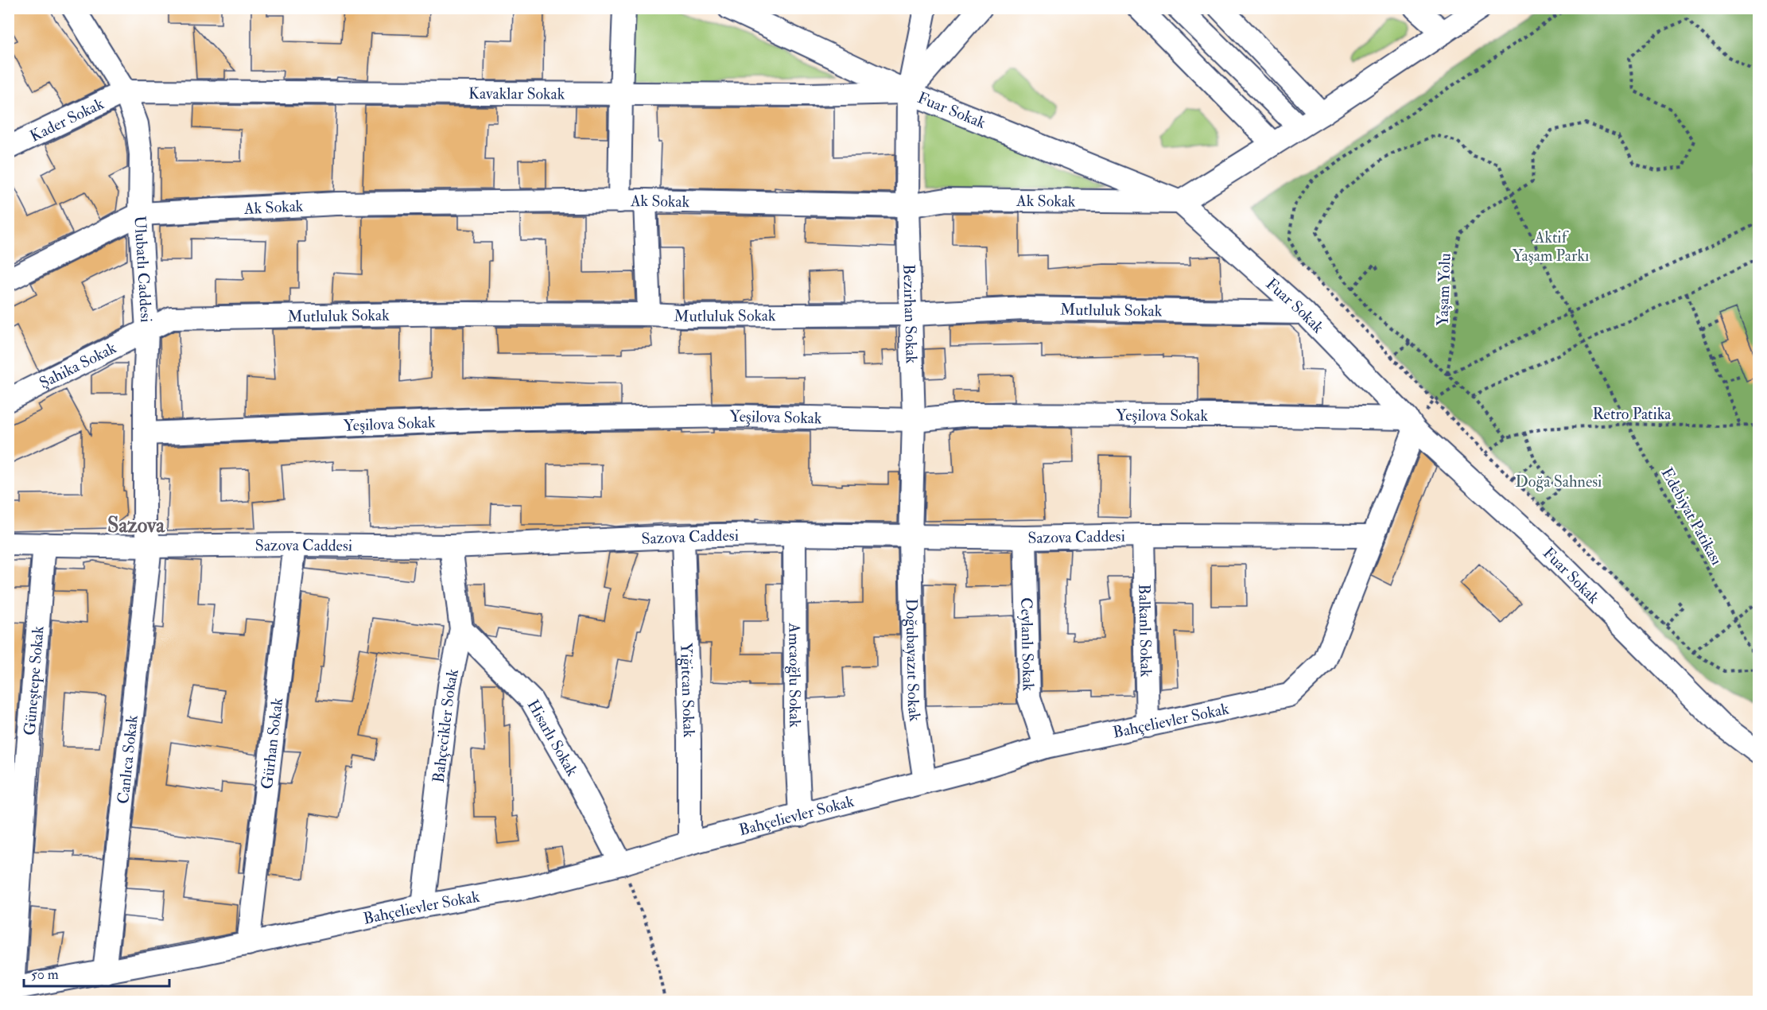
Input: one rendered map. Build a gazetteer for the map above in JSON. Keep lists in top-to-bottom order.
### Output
{
  "streets": {
    "street": [
      "Kavaklar Sokak",
      "Fuar Sokak",
      "Kader Sokak",
      "Ak Sokak",
      "Ulubatlı Caddesi",
      "Mutluluk Sokak",
      "Bezirhan Sokak",
      "Şahika Sokak",
      "Yeşilova Sokak",
      "Sazova Caddesi",
      "Balkanlı Sokak",
      "Ceylanlı Sokak",
      "Doğubayazıt Sokak",
      "Amcaoğlu Sokak",
      "Güneştepe Sokak",
      "Yiğitcan Sokak",
      "Bahçelievler Sokak",
      "Bahçecikler Sokak",
      "Hisarlı Sokak",
      "Gürhan Sokak",
      "Canlıca Sokak"
    ],
    "path": ["Yaşam Yolu", "Retro Patika", "Edebiyat Patikası"]
  },
  "crossings": [
    ["Kavaklar Sokak", "Fuar Sokak"],
    ["Kavaklar Sokak", "Kader Sokak"],
    ["Kavaklar Sokak", "Ulubatlı Caddesi"],
    ["Kavaklar Sokak", "Bezirhan Sokak"],
    ["Fuar Sokak", "Ak Sokak"],
    ["Fuar Sokak", "Mutluluk Sokak"],
    ["Fuar Sokak", "Bezirhan Sokak"],
    ["Fuar Sokak", "Yeşilova Sokak"],
    ["Fuar Sokak", "Bahçelievler Sokak"],
    ["Kader Sokak", "Ulubatlı Caddesi"],
    ["Ak Sokak", "Ulubatlı Caddesi"],
    ["Ak Sokak", "Bezirhan Sokak"],
    ["Ulubatlı Caddesi", "Mutluluk Sokak"],
    ["Ulubatlı Caddesi", "Şahika Sokak"],
    ["Ulubatlı Caddesi", "Yeşilova Sokak"],
    ["Ulubatlı Caddesi", "Sazova Caddesi"],
    ["Ulubatlı Caddesi", "Canlıca Sokak"],
    ["Yaşam Yolu", "Edebiyat Patikası"],
    ["Mutluluk Sokak", "Bezirhan Sokak"],
    ["Mutluluk Sokak", "Şahika Sokak"],
    ["Bezirhan Sokak", "Yeşilova Sokak"],
    ["Bezirhan Sokak", "Sazova Caddesi"],
    ["Bezirhan Sokak", "Doğubayazıt Sokak"],
    ["Retro Patika", "Edebiyat Patikası"],
    ["Yeşilova Sokak", "Bahçelievler Sokak"],
    ["Sazova Caddesi", "Balkanlı Sokak"],
    ["Sazova Caddesi", "Ceylanlı Sokak"],
    ["Sazova Caddesi", "Doğubayazıt Sokak"],
    ["Sazova Caddesi", "Amcaoğlu Sokak"],
    ["Sazova Caddesi", "Güneştepe Sokak"],
    ["Sazova Caddesi", "Yiğitcan Sokak"],
    ["Sazova Caddesi", "Bahçelievler Sokak"],
    ["Sazova Caddesi", "Bahçecikler Sokak"],
    ["Sazova Caddesi", "Gürhan Sokak"],
    ["Sazova Caddesi", "Canlıca Sokak"],
    ["Balkanlı Sokak", "Bahçelievler Sokak"],
    ["Ceylanlı Sokak", "Bahçelievler Sokak"],
    ["Doğubayazıt Sokak", "Bahçelievler Sokak"],
    ["Amcaoğlu Sokak", "Bahçelievler Sokak"],
    ["Güneştepe Sokak", "Bahçelievler Sokak"],
    ["Yiğitcan Sokak", "Bahçelievler Sokak"],
    ["Bahçelievler Sokak", "Bahçecikler Sokak"],
    ["Bahçelievler Sokak", "Hisarlı Sokak"],
    ["Bahçelievler Sokak", "Gürhan Sokak"],
    ["Bahçelievler Sokak", "Canlıca Sokak"],
    ["Bahçecikler Sokak", "Hisarlı Sokak"]
  ],
  "districts": ["Sazova"],
  "parks": ["Aktif Yaşam Parkı", "Doğa Sahnesi"],
  "scale_bar": "50 m"
}
